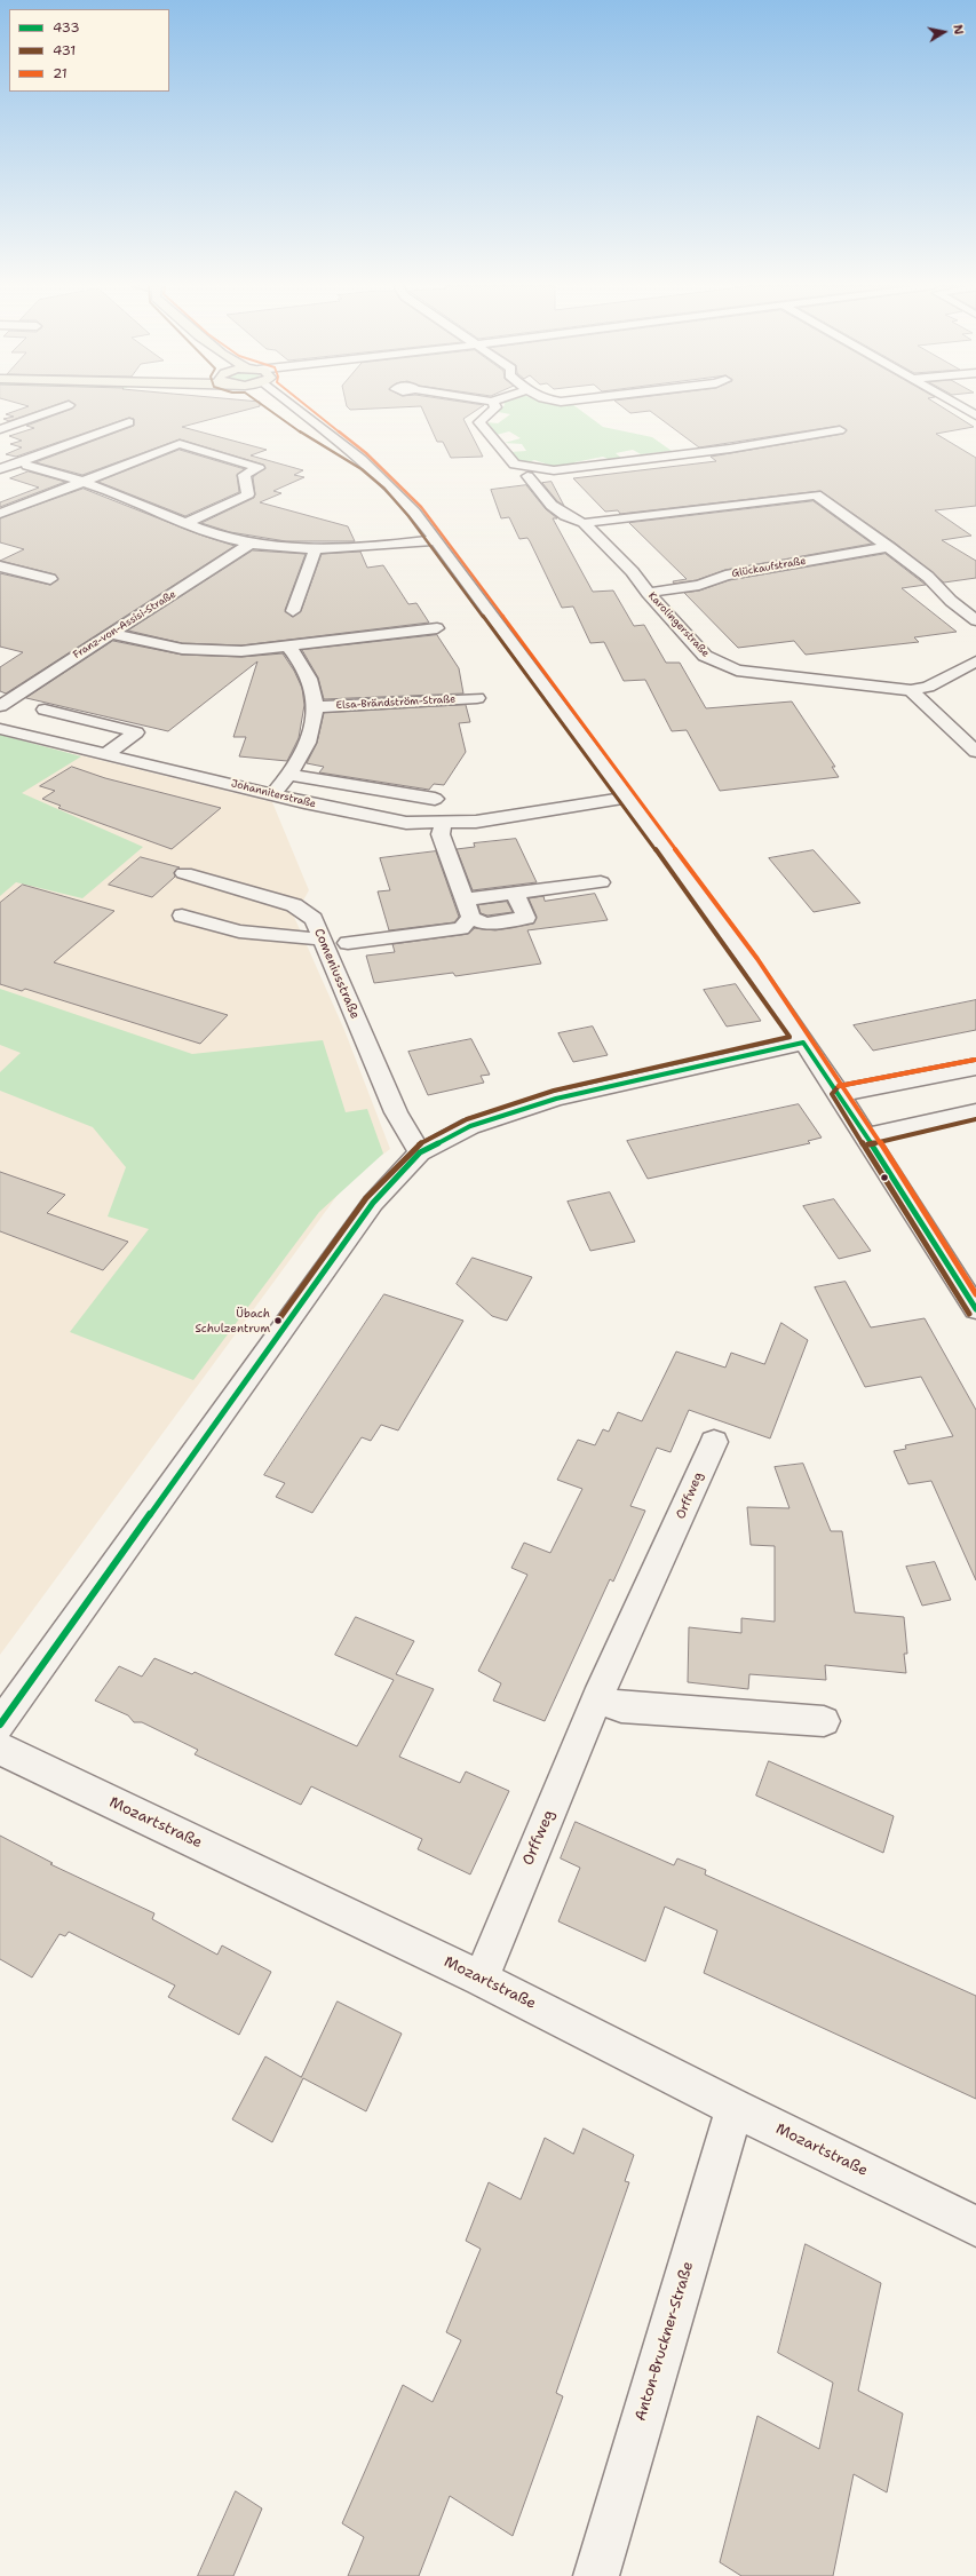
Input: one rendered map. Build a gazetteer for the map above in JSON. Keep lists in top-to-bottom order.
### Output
{
  "streets": {
    "street": [
      "Glückaufstraße",
      "Franz-von-Assisi-Straße",
      "Karolingerstraße",
      "Elsa-Brändström-Straße",
      "Johanniterstraße",
      "Comeniusstraße",
      "Orffweg",
      "Mozartstraße",
      "Anton-Bruckner-Straße"
    ]
  },
  "crossings": [
    ["Glückaufstraße", "Karolingerstraße"],
    ["Orffweg", "Mozartstraße"],
    ["Mozartstraße", "Anton-Bruckner-Straße"]
  ],
  "places": ["Übach Schulzentrum"],
  "lines": ["transit line 431", "transit line 21", "transit line 433"],
  "legend": ["433", "431", "21"],
  "north": "right"
}
